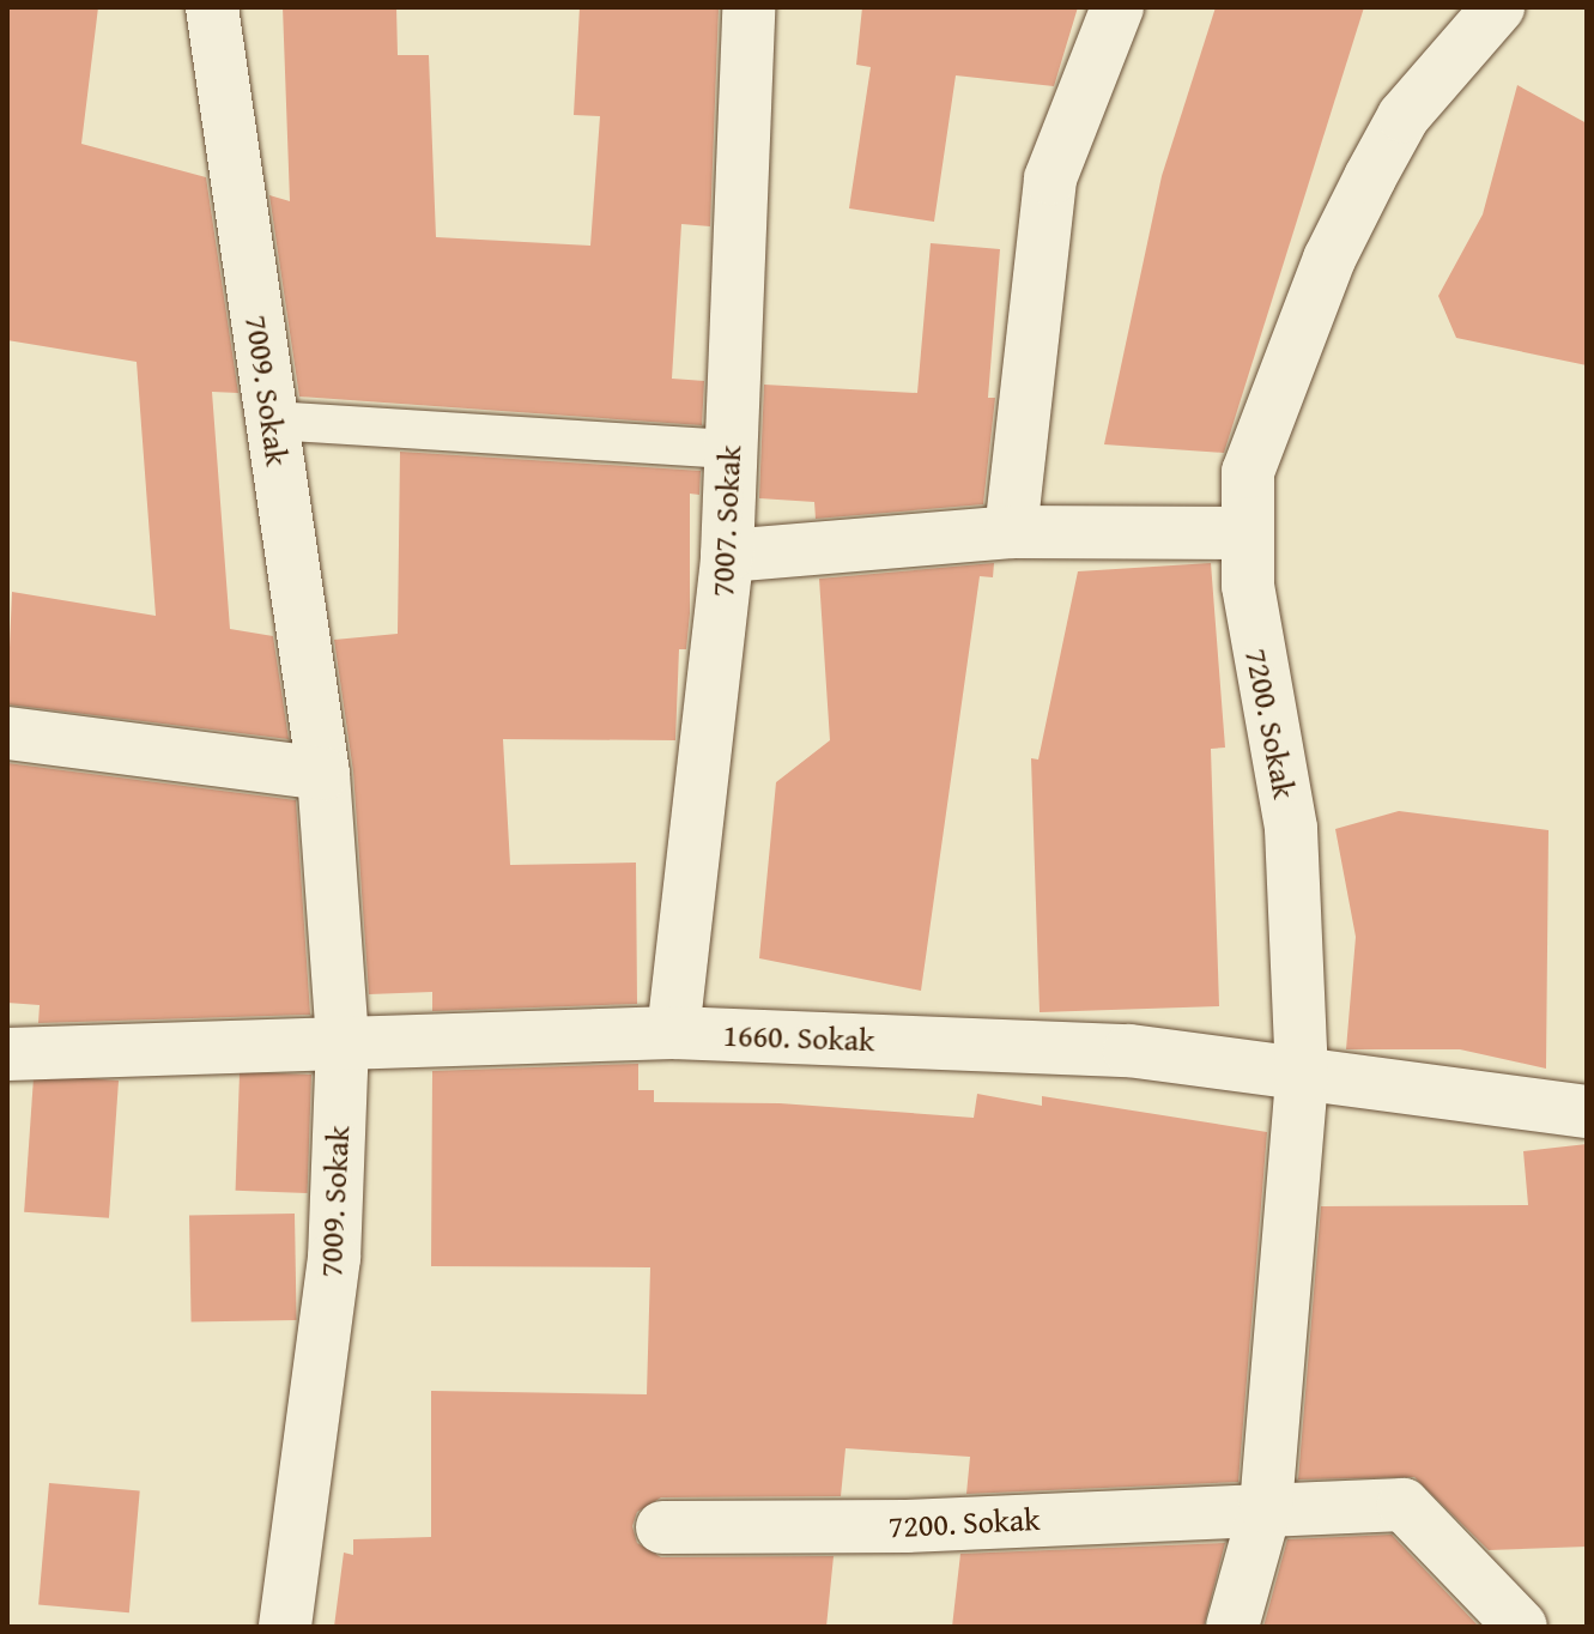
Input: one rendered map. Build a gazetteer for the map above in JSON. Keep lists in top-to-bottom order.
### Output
{
  "streets": {
    "street": [
      "7009. Sokak",
      "7007. Sokak",
      "7200. Sokak",
      "1660. Sokak"
    ]
  },
  "crossings": [
    ["7009. Sokak", "1660. Sokak"],
    ["7007. Sokak", "1660. Sokak"],
    ["7200. Sokak", "1660. Sokak"]
  ]
}
